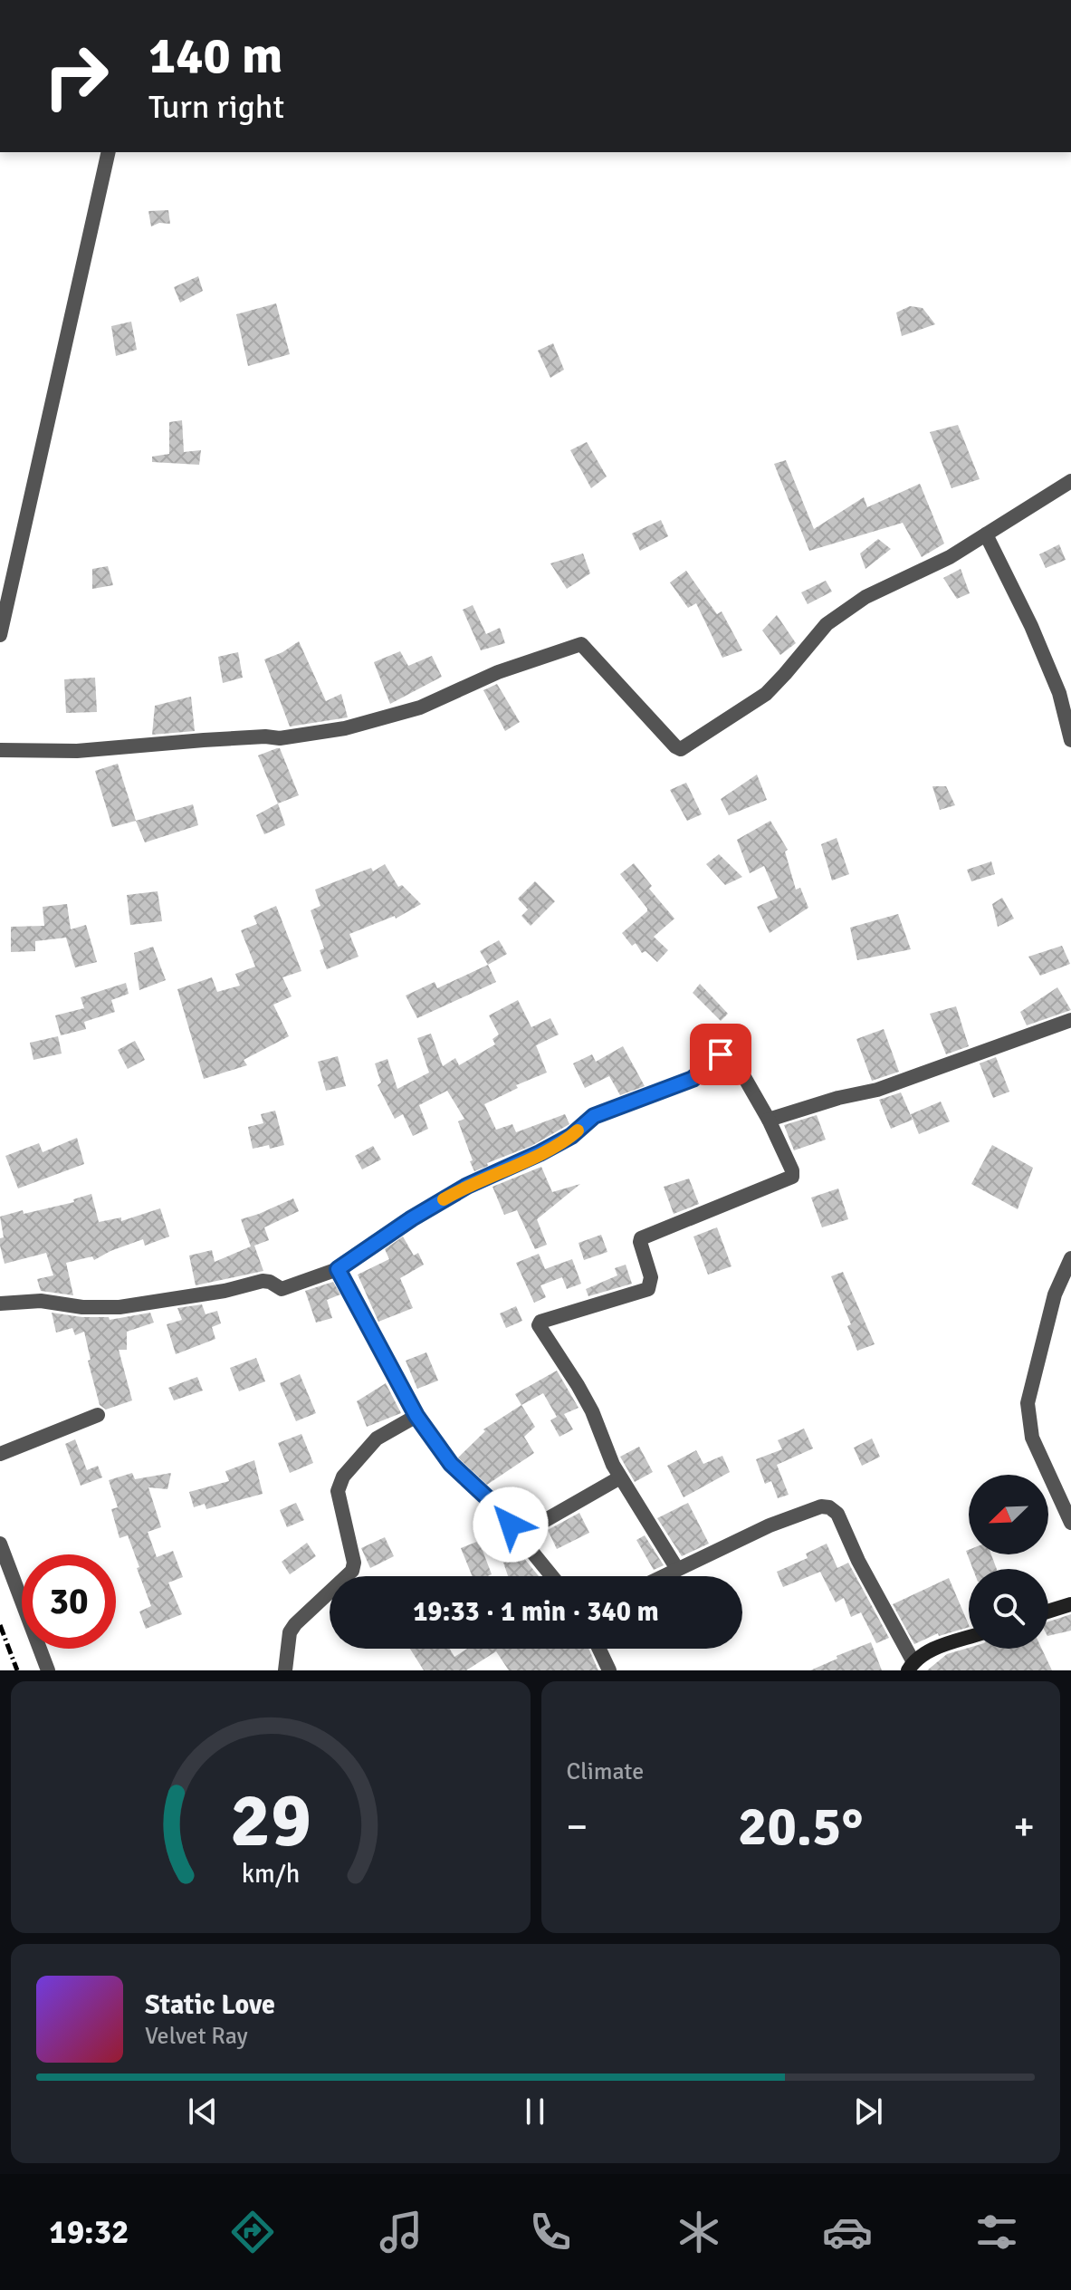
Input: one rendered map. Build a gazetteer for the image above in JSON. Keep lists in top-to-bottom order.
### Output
{
  "north": "bottom left",
  "page": {
    "turn": ["140 m", "Turn right"],
    "limit": "30",
    "trip": "19:33 · 1 min · 340 m",
    "tile": "Climate",
    "heat": ["−", "20.5°", "+"],
    "song": ["Static Love", "Velvet Ray"],
    "tabs": "19:32",
    "gauge": ["29", "km/h"]
  }
}
